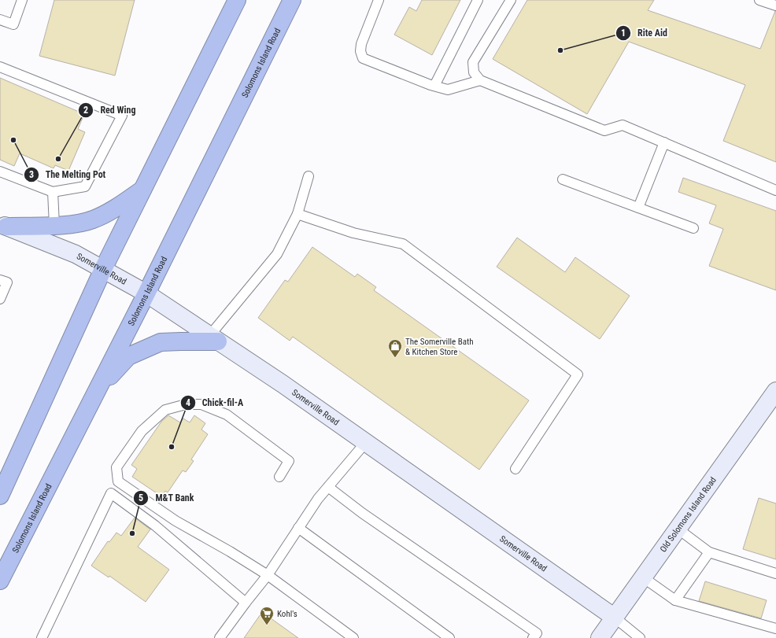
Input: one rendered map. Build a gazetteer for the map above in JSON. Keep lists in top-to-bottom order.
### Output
{
  "streets": {
    "highway": ["Solomons Island Road"],
    "street": ["Somerville Road", "Old Solomons Island Road"]
  },
  "crossings": [
    ["Solomons Island Road", "Somerville Road"],
    ["Somerville Road", "Old Solomons Island Road"]
  ],
  "places": {
    "other": [
      "Rite Aid",
      "The Melting Pot",
      "Red Wing",
      "Chick-fil-A",
      "M&T Bank"
    ],
    "shop": ["The Somerville Bath & Kitchen Store"],
    "supermarket": ["Kohl's"]
  }
}
